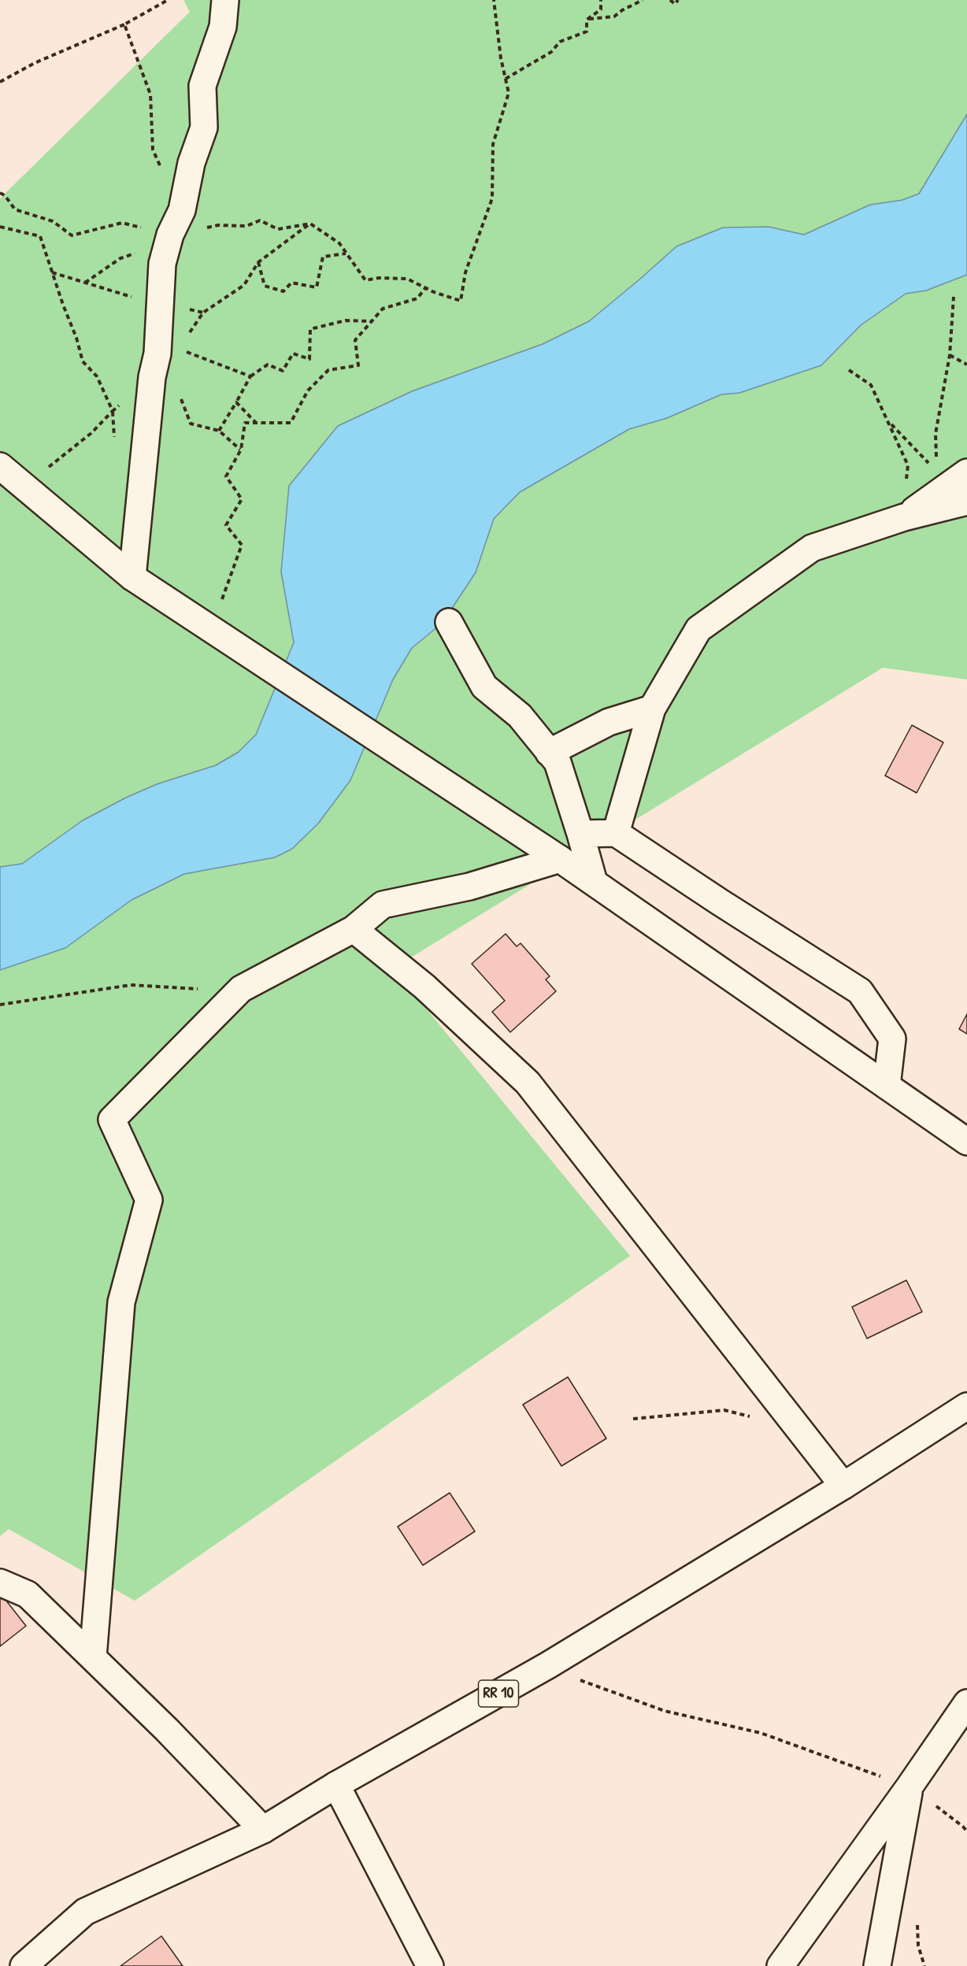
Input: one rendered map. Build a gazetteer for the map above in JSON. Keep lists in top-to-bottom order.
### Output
{
  "streets": {
    "street": ["RR 10"]
  }
}
